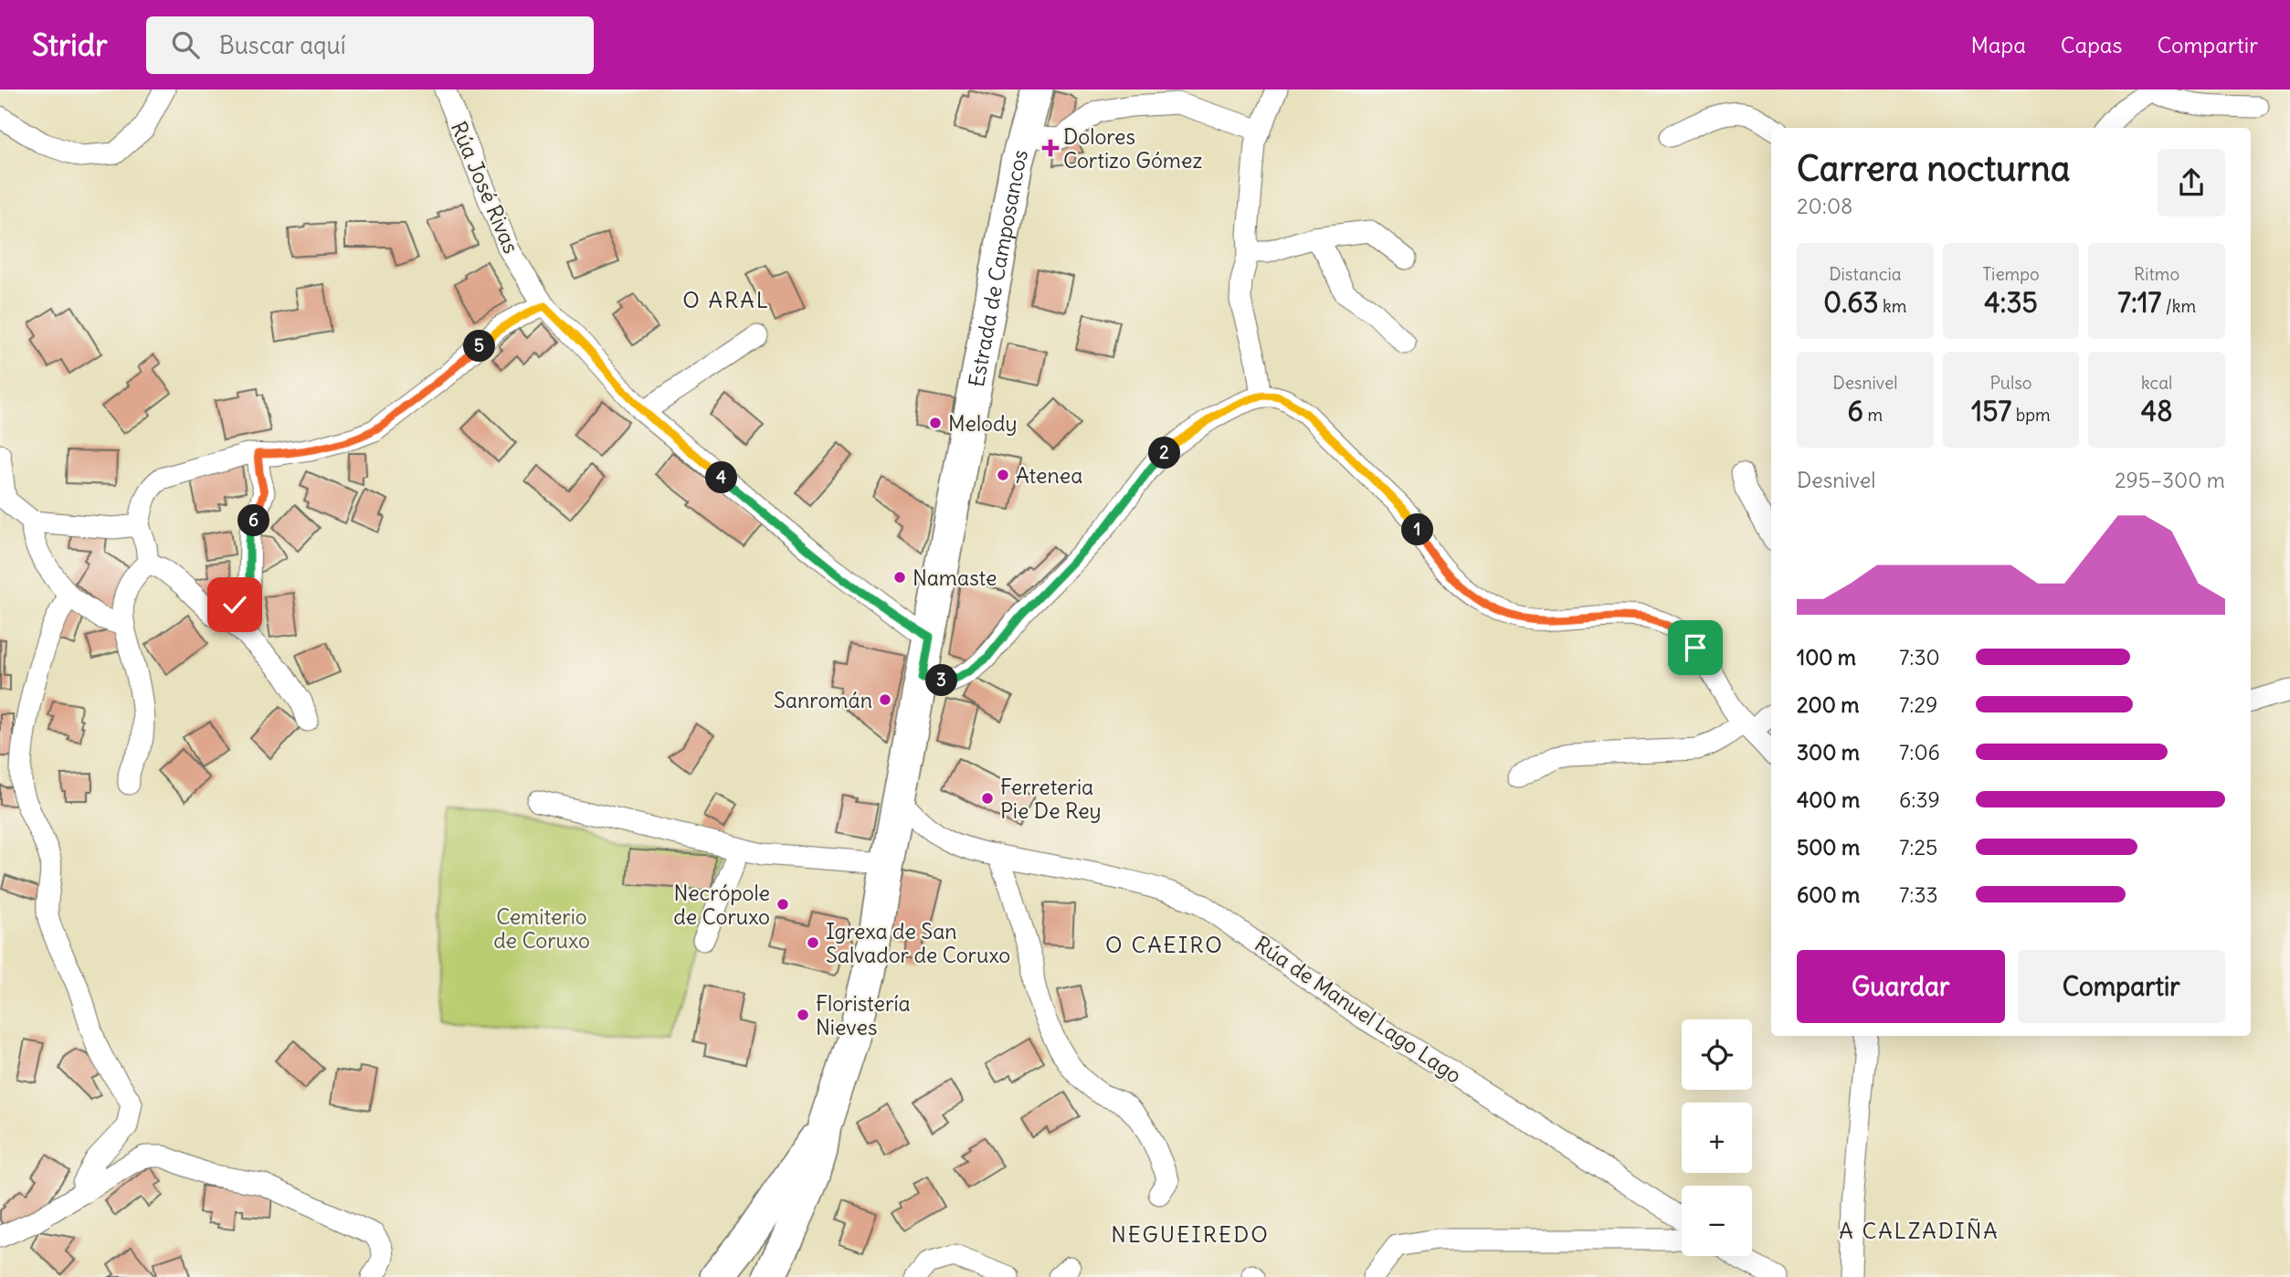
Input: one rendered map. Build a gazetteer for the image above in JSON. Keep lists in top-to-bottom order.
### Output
{
  "streets": {
    "main road": ["Estrada de Camposancos"],
    "street": ["Rúa José Rivas", "Rúa de Manuel Lago Lago"]
  },
  "crossings": [
    ["Rúa José Rivas", "Estrada de Camposancos"],
    ["Estrada de Camposancos", "Rúa de Manuel Lago Lago"]
  ],
  "districts": [
    "O ARAL",
    "O CAEIRO",
    "A CALZADIÑA",
    "NEGUEIREDO"
  ],
  "parks": ["Cemiterio de Coruxo"],
  "places": {
    "health": ["Dolores Cortizo Gómez"],
    "other": [
      "Melody",
      "Atenea",
      "Namaste",
      "Sanromán",
      "Ferreteria Pie De Rey",
      "Necrópole de Coruxo",
      "Igrexa de San Salvador de Coruxo",
      "Floristería Nieves"
    ]
  },
  "page": {
    "header": "Stridr",
    "search": "Buscar aquí",
    "nav": ["Mapa", "Capas", "Compartir"],
    "heading": ["Carrera nocturna", "20:08"],
    "stats": [
      ["Distancia", "0.63 km"],
      ["Tiempo", "4:35"],
      ["Ritmo", "7:17 /km"],
      ["Desnivel", "6 m"],
      ["Pulso", "157 bpm"],
      ["kcal", "48"]
    ],
    "pins": [
      "5",
      "2",
      "4",
      "6",
      "1",
      "3"
    ],
    "chart": ["Desnivel", "295–300 m"],
    "list": [
      {
        "name": "100 m",
        "note": "7:30"
      },
      {
        "name": "200 m",
        "note": "7:29"
      },
      {
        "name": "300 m",
        "note": "7:06"
      },
      {
        "name": "400 m",
        "note": "6:39"
      },
      {
        "name": "500 m",
        "note": "7:25"
      },
      {
        "name": "600 m",
        "note": "7:33"
      }
    ],
    "buttons": ["Guardar", "Compartir"],
    "map_buttons": ["+", "−"]
  }
}
